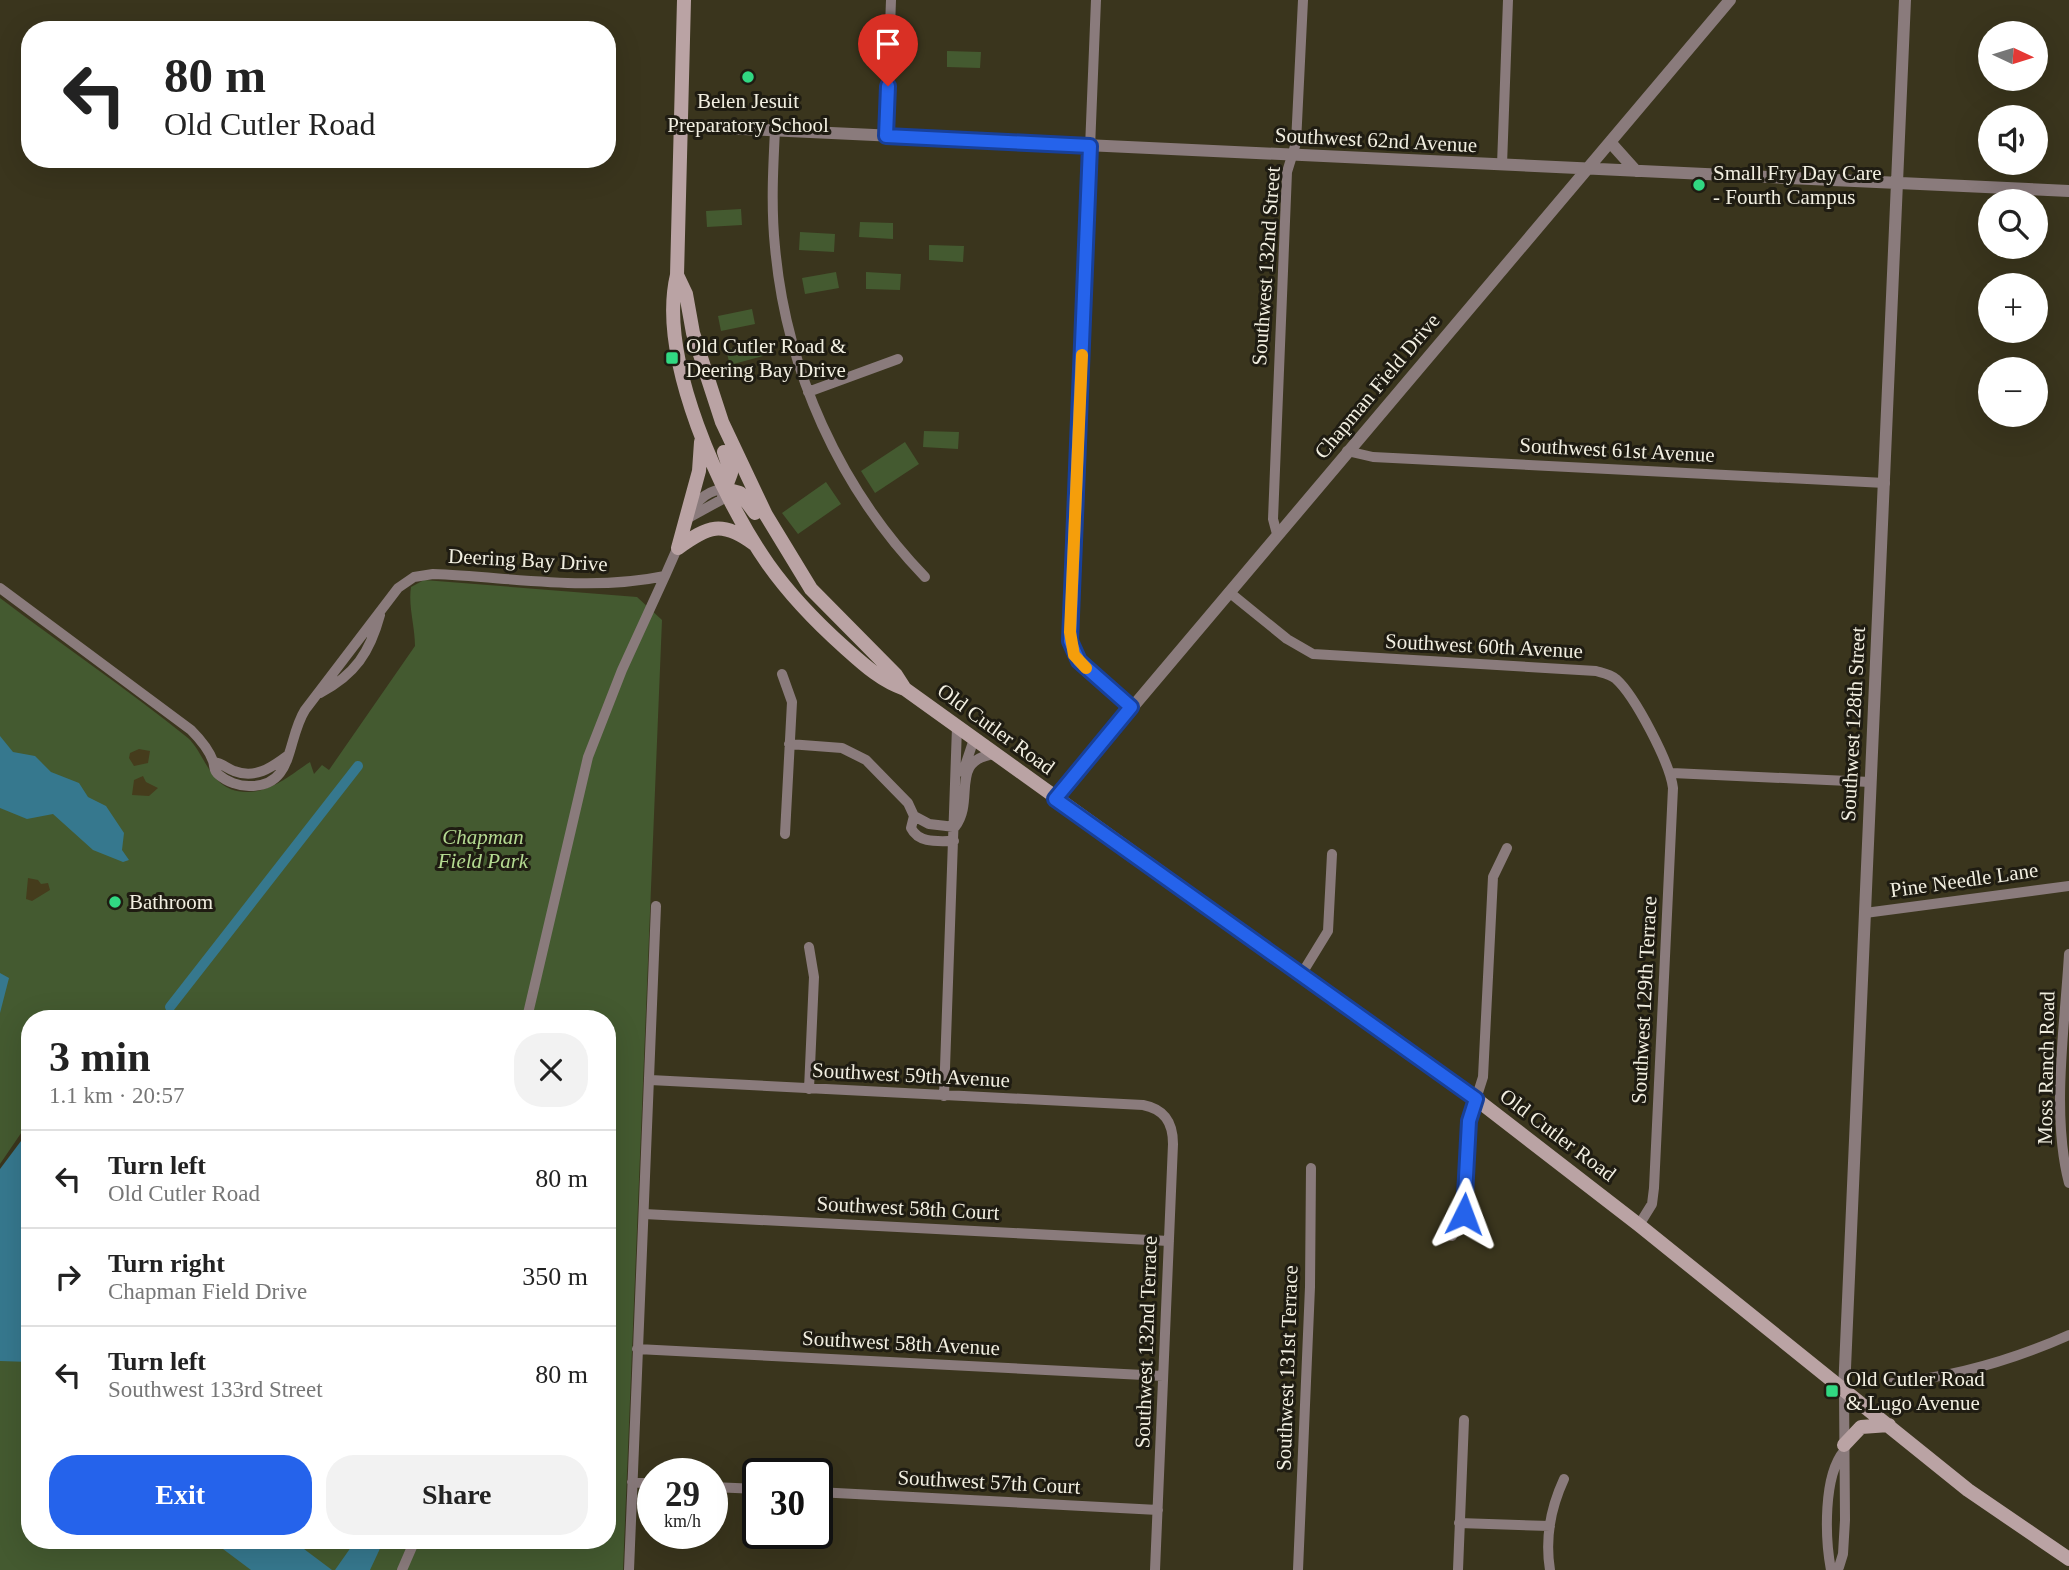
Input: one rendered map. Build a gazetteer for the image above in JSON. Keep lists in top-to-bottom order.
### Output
{
  "streets": {
    "main road": ["Old Cutler Road"],
    "street": [
      "Southwest 62nd Avenue",
      "Southwest 132nd Street",
      "Chapman Field Drive",
      "Southwest 61st Avenue",
      "Deering Bay Drive",
      "Southwest 60th Avenue",
      "Southwest 128th Street",
      "Pine Needle Lane",
      "Southwest 129th Terrace",
      "Moss Ranch Road",
      "Southwest 59th Avenue",
      "Southwest 58th Court",
      "Southwest 132nd Terrace",
      "Southwest 58th Avenue",
      "Southwest 131st Terrace",
      "Southwest 57th Court"
    ]
  },
  "crossings": [
    ["Southwest 62nd Avenue", "Southwest 132nd Street"],
    ["Southwest 62nd Avenue", "Chapman Field Drive"],
    ["Southwest 62nd Avenue", "Southwest 128th Street"],
    ["Southwest 132nd Street", "Chapman Field Drive"],
    ["Chapman Field Drive", "Southwest 61st Avenue"],
    ["Chapman Field Drive", "Southwest 60th Avenue"],
    ["Chapman Field Drive", "Old Cutler Road"],
    ["Southwest 61st Avenue", "Southwest 128th Street"],
    ["Southwest 60th Avenue", "Southwest 129th Terrace"],
    ["Southwest 128th Street", "Old Cutler Road"],
    ["Southwest 128th Street", "Pine Needle Lane"],
    ["Old Cutler Road", "Southwest 129th Terrace"],
    ["Southwest 59th Avenue", "Southwest 132nd Terrace"],
    ["Southwest 58th Court", "Southwest 132nd Terrace"],
    ["Southwest 132nd Terrace", "Southwest 58th Avenue"],
    ["Southwest 132nd Terrace", "Southwest 57th Court"]
  ],
  "parks": ["Chapman Field Park"],
  "places": {
    "other": ["Belen Jesuit Preparatory School", "Small Fry Day Care - Fourth Campus", "Bathroom"],
    "transit": ["Old Cutler Road & Deering Bay Drive", "Old Cutler Road & Lugo Avenue"]
  },
  "north": "right",
  "page": {
    "map_buttons": ["+", "−"],
    "turn": ["80 m", "Old Cutler Road"],
    "heading": ["3 min", "1.1 km · 20:57"],
    "list": [
      {
        "name": "Turn left",
        "note": "Old Cutler Road",
        "value": "80 m"
      },
      {
        "name": "Turn right",
        "note": "Chapman Field Drive",
        "value": "350 m"
      },
      {
        "name": "Turn left",
        "note": "Southwest 133rd Street",
        "value": "80 m"
      }
    ],
    "buttons": ["Exit", "Share"],
    "speed": "29 km/h",
    "limit": "30"
  }
}
